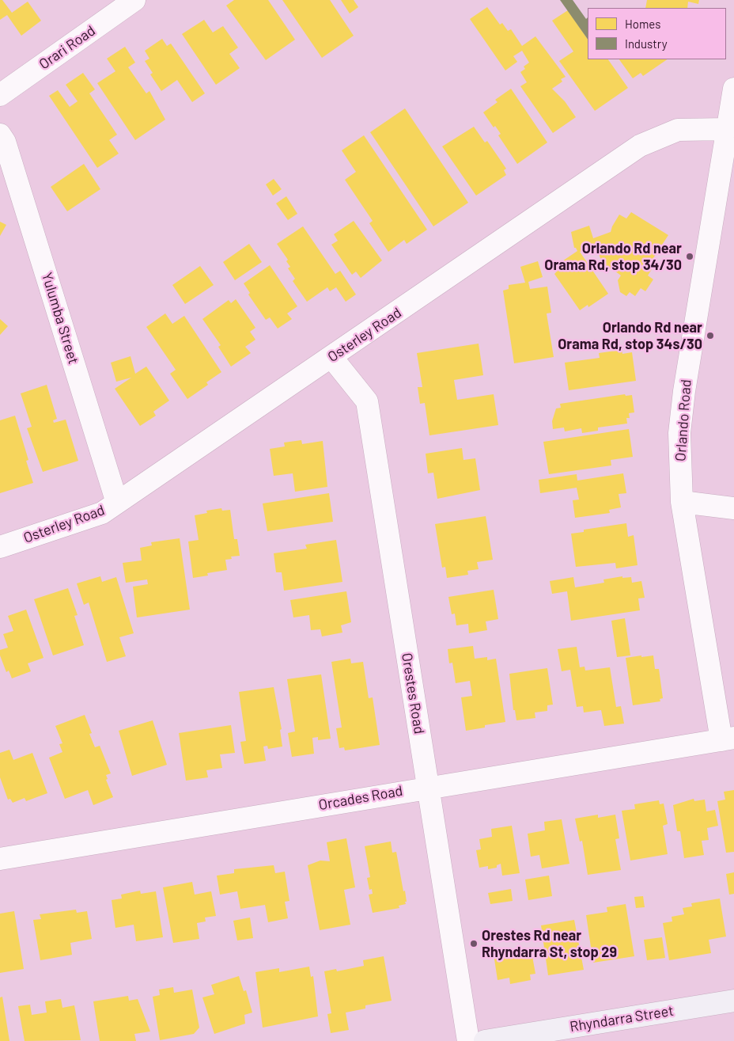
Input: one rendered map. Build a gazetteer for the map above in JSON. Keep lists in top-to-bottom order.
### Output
{
  "streets": {
    "street": [
      "Orari Road",
      "Yulumba Street",
      "Osterley Road",
      "Orlando Road",
      "Orestes Road",
      "Orcades Road",
      "Rhyndarra Street"
    ]
  },
  "crossings": [
    ["Yulumba Street", "Osterley Road"],
    ["Osterley Road", "Orlando Road"],
    ["Osterley Road", "Orestes Road"],
    ["Orlando Road", "Orcades Road"],
    ["Orestes Road", "Orcades Road"]
  ],
  "places": ["Orlando Rd near Orama Rd, stop 34/30", "Orlando Rd near Orama Rd, stop 34s/30", "Orestes Rd near Rhyndarra St, stop 29"],
  "legend": ["Homes", "Industry"]
}
